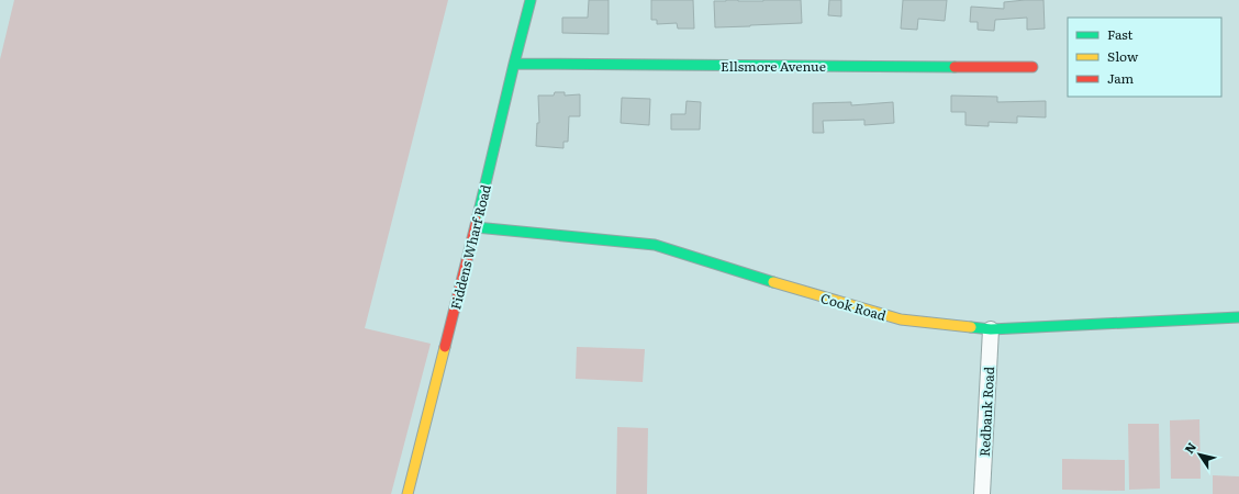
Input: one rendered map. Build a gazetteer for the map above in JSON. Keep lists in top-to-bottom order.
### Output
{
  "streets": {
    "street": [
      "Ellsmore Avenue",
      "Fiddens Wharf Road",
      "Cook Road",
      "Redbank Road"
    ]
  },
  "crossings": [
    ["Ellsmore Avenue", "Fiddens Wharf Road"],
    ["Fiddens Wharf Road", "Cook Road"],
    ["Cook Road", "Redbank Road"]
  ],
  "legend": ["Fast", "Slow", "Jam"],
  "north": "top left"
}
